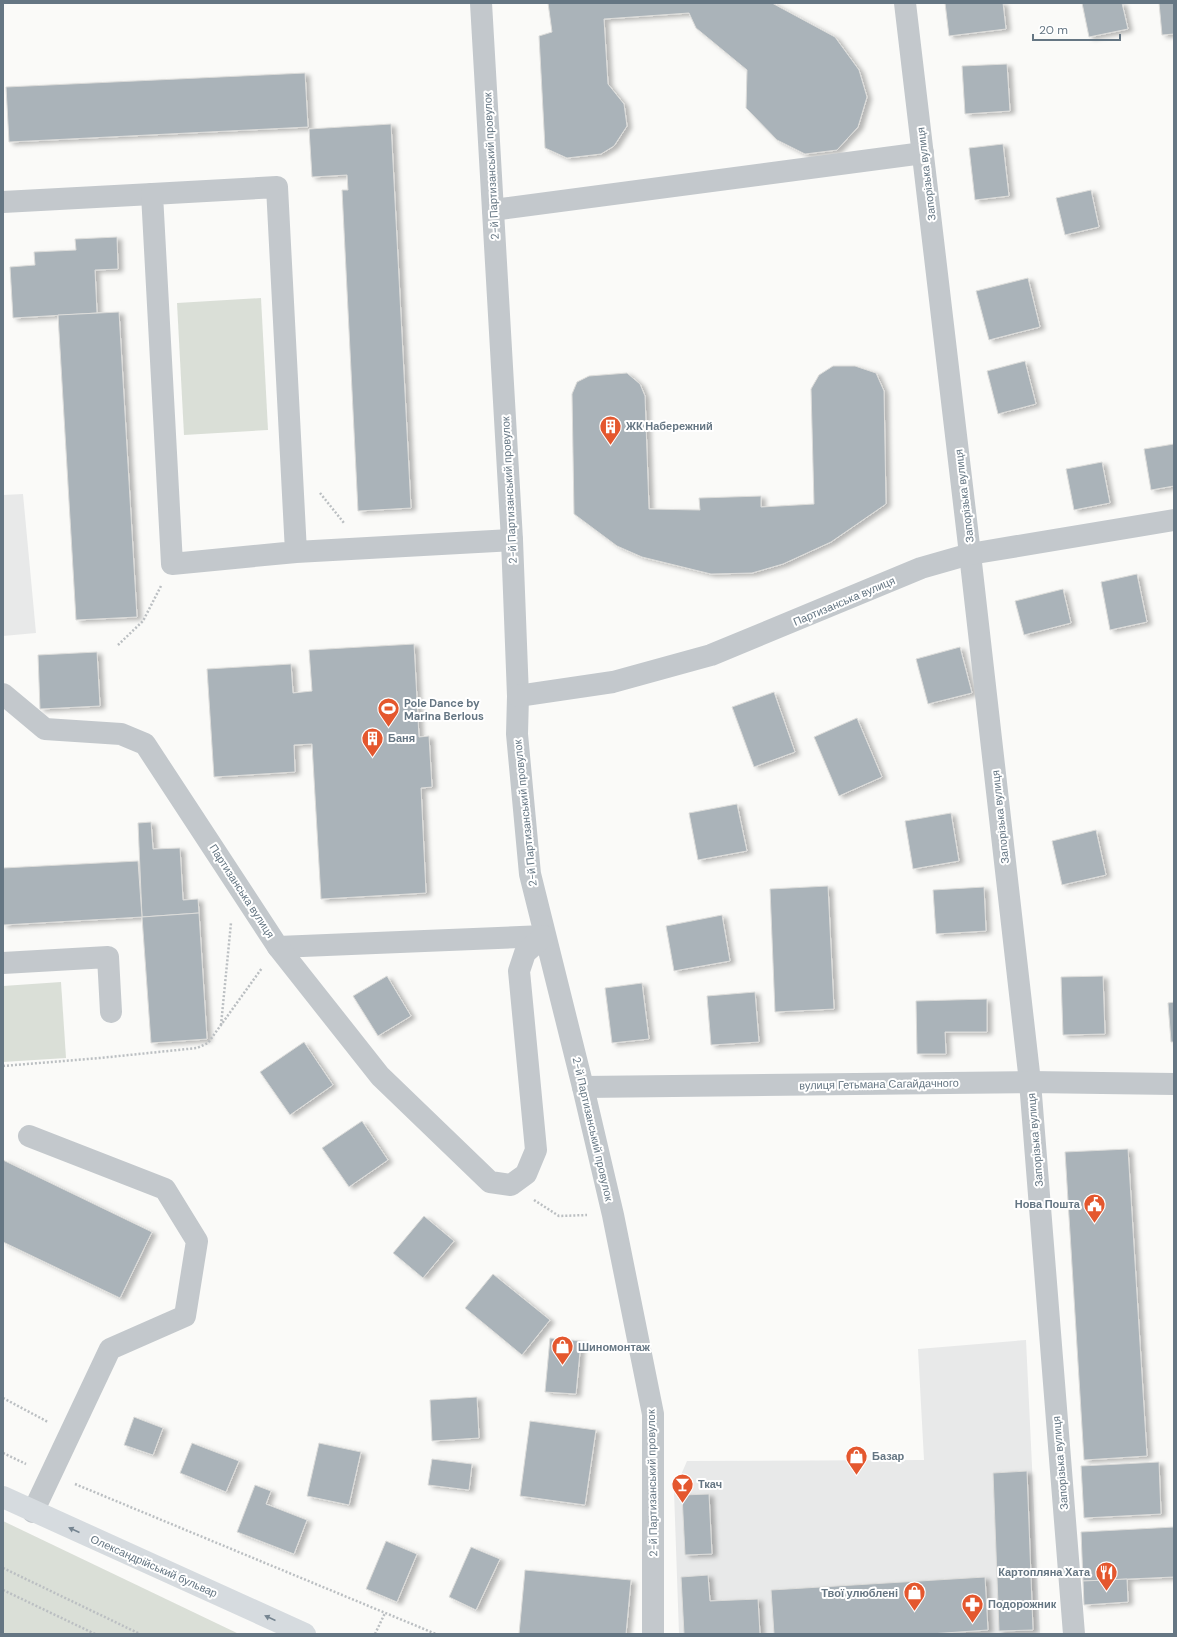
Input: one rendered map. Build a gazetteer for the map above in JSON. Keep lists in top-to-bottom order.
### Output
{
  "streets": {
    "main road": ["Олександрійський бульвар"],
    "street": [
      "2-й Партизанський провулок",
      "Запорізька вулиця",
      "Партизанська вулиця",
      "вулиця Гетьмана Сагайдачного"
    ]
  },
  "crossings": [
    ["2-й Партизанський провулок", "Партизанська вулиця"],
    ["2-й Партизанський провулок", "вулиця Гетьмана Сагайдачного"],
    ["Запорізька вулиця", "Партизанська вулиця"],
    ["Запорізька вулиця", "вулиця Гетьмана Сагайдачного"]
  ],
  "one_way": ["Олександрійський бульвар"],
  "places": {
    "building": ["ЖК Набережний", "Баня"],
    "sports": ["Pole Dance by Marina Berlous"],
    "public building": ["Нова Пошта"],
    "shop": ["Шиномонтаж", "Базар", "Твої улюблені"],
    "bar": ["Ткач"],
    "restaurant": ["Картопляна Хата"],
    "pharmacy": ["Подорожник"]
  },
  "scale_bar": "20 m"
}
